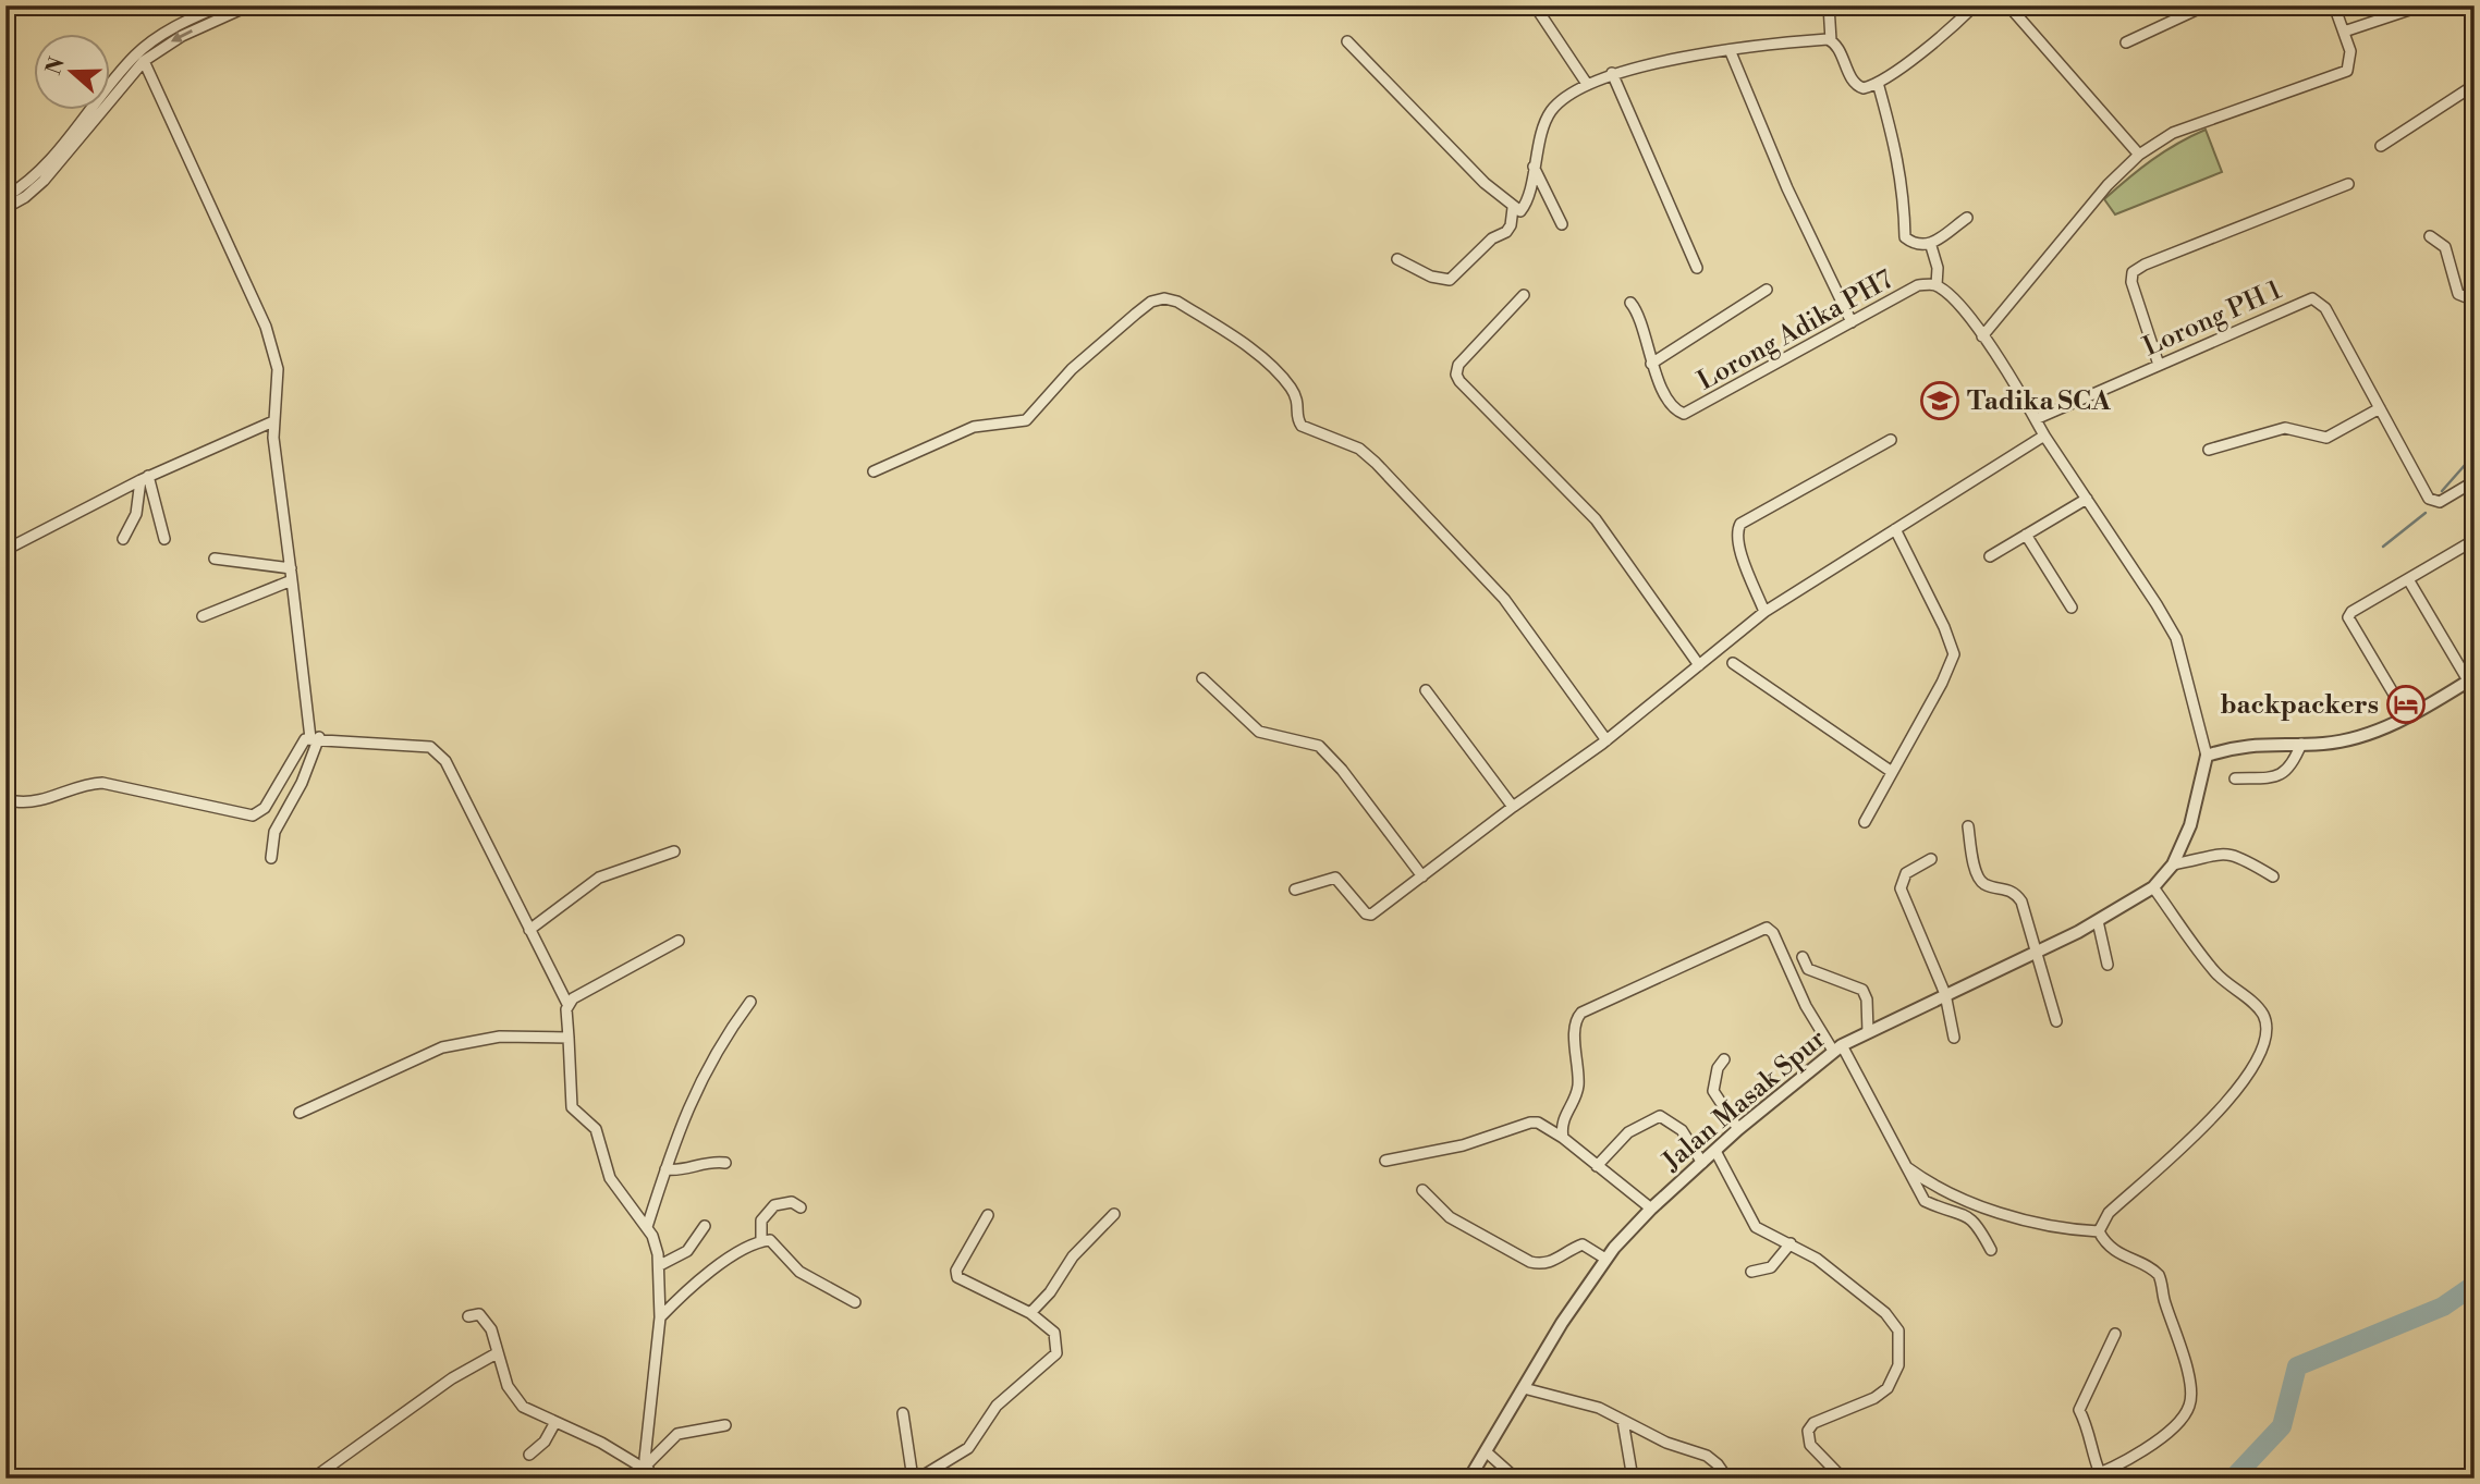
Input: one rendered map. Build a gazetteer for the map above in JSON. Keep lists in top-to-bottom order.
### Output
{
  "streets": {
    "street": ["Lorong PH 1", "Lorong Adika PH7", "Jalan Masak Spur"]
  },
  "crossings": [
    ["Lorong PH 1", "Lorong Adika PH7"],
    ["Lorong Adika PH7", "Jalan Masak Spur"]
  ],
  "places": {
    "school or university": ["Tadika SCA"],
    "hotel": ["backpackers"]
  },
  "north": "left"
}
